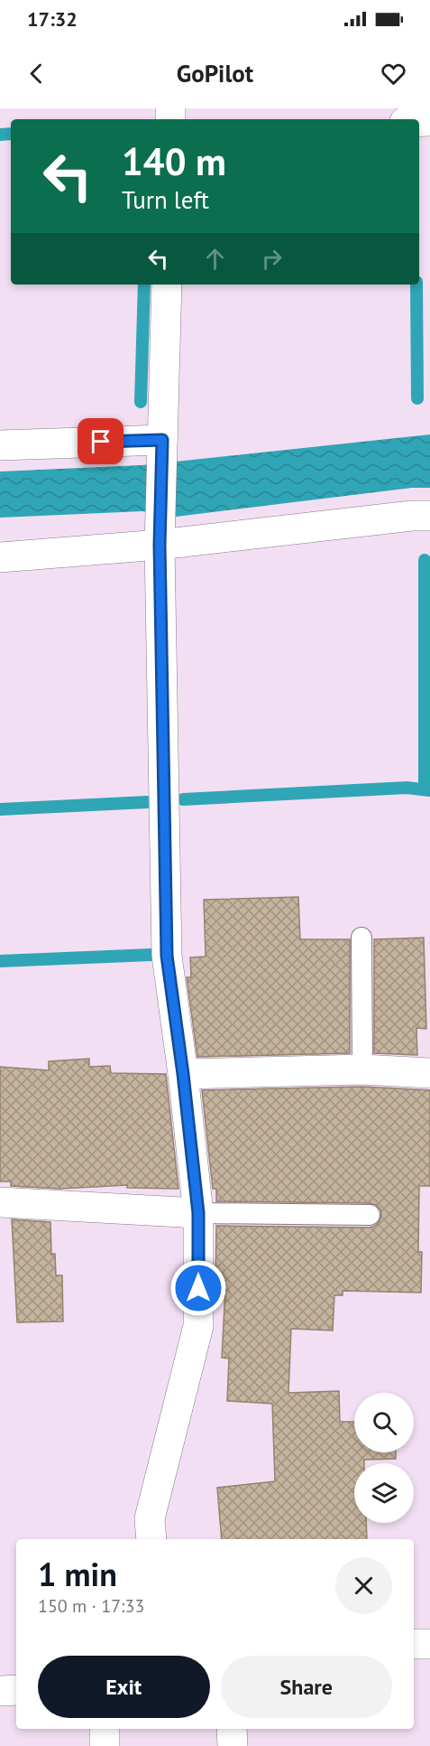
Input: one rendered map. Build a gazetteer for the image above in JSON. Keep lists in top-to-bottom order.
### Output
{
  "page": {
    "status": "17:32",
    "header": "GoPilot",
    "turn": ["140 m", "Turn left"],
    "heading": ["1 min", "150 m · 17:33"],
    "buttons": ["Exit", "Share"]
  }
}
